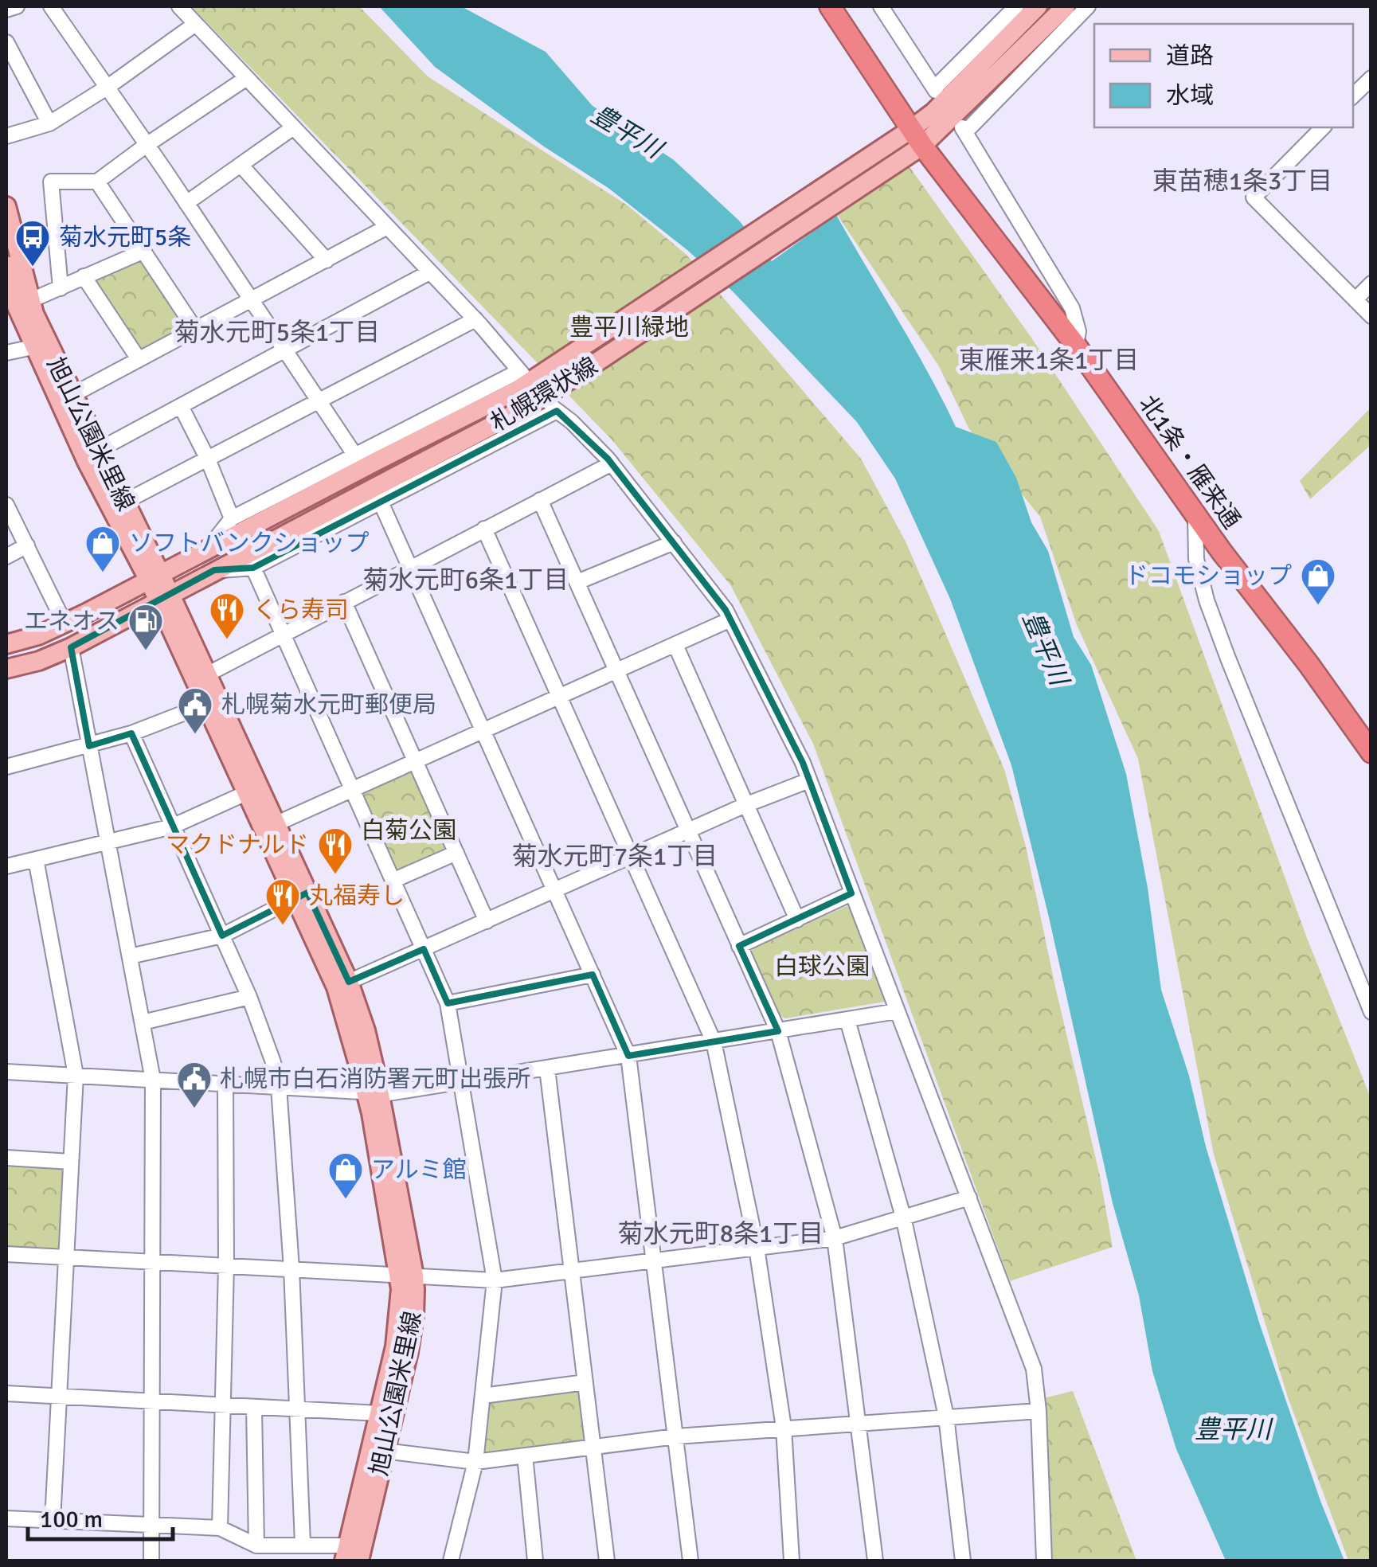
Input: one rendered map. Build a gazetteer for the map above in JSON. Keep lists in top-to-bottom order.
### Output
{
  "streets": {
    "highway": ["北1条・雁来通"],
    "main road": ["札幌環状線", "旭山公園米里線"]
  },
  "crossings": [
    ["札幌環状線", "旭山公園米里線"],
    ["札幌環状線", "北1条・雁来通"]
  ],
  "districts": [
    "東苗穂1条3丁目",
    "菊水元町5条1丁目",
    "東雁来1条1丁目",
    "菊水元町6条1丁目",
    "菊水元町7条1丁目",
    "菊水元町8条1丁目"
  ],
  "water": ["豊平川"],
  "parks": ["豊平川緑地", "白菊公園", "白球公園"],
  "places": {
    "bus stop": ["菊水元町5条"],
    "shop": ["ソフトバンクショップ", "ドコモショップ", "アルミ館"],
    "restaurant": ["くら寿司", "マクドナルド", "丸福寿し"],
    "fuel station": ["エネオス"],
    "public building": ["札幌菊水元町郵便局", "札幌市白石消防署元町出張所"]
  },
  "legend": ["道路", "水域"],
  "scale_bar": "100 m"
}
